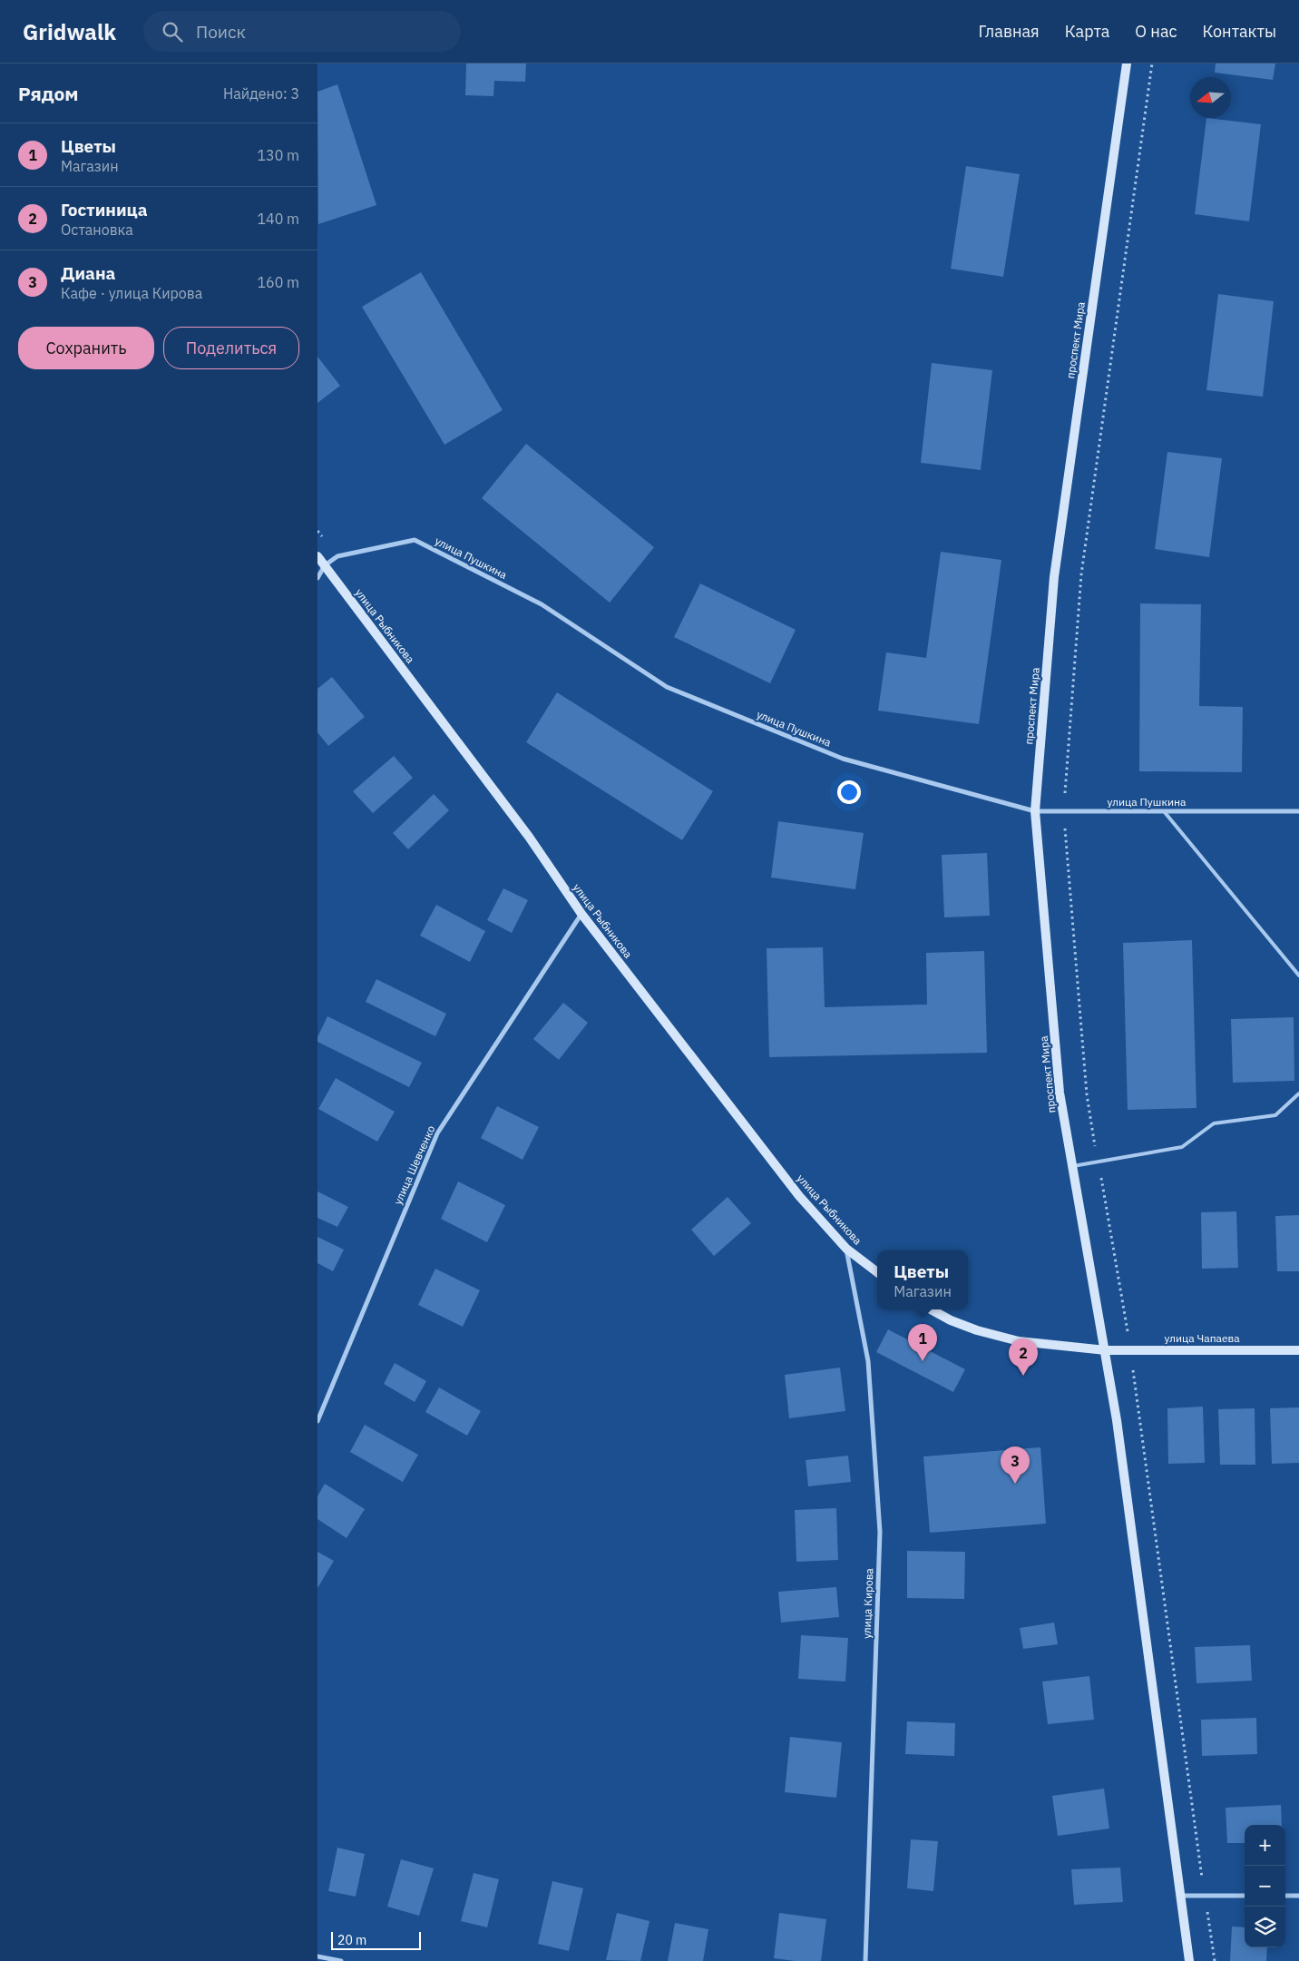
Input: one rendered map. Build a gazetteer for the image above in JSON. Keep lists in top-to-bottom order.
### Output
{
  "streets": {
    "main road": ["проспект Мира", "улица Рыбникова", "улица Чапаева"],
    "street": ["улица Пушкина", "улица Шевченко", "улица Кирова"]
  },
  "crossings": [
    ["проспект Мира", "улица Пушкина"],
    ["проспект Мира", "улица Чапаева"],
    ["улица Пушкина", "улица Рыбникова"],
    ["улица Рыбникова", "улица Шевченко"],
    ["улица Рыбникова", "улица Кирова"]
  ],
  "scale_bar": "20 m",
  "north": "left",
  "page": {
    "header": "Gridwalk",
    "search": "Поиск",
    "nav": [
      "Главная",
      "Карта",
      "О нас",
      "Контакты"
    ],
    "heading": ["Рядом", "Найдено: 3"],
    "list": [
      {
        "mark": "1",
        "name": "Цветы",
        "note": "Магазин",
        "value": "130 m"
      },
      {
        "mark": "2",
        "name": "Гостиница",
        "note": "Остановка",
        "value": "140 m"
      },
      {
        "mark": "3",
        "name": "Диана",
        "note": "Кафе · улица Кирова",
        "value": "160 m"
      }
    ],
    "buttons": ["Сохранить", "Поделиться"],
    "popup": ["Цветы", "Магазин"],
    "pins": ["1", "2", "3"],
    "map_buttons": ["+", "−"],
    "scale": "20 m"
  }
}
